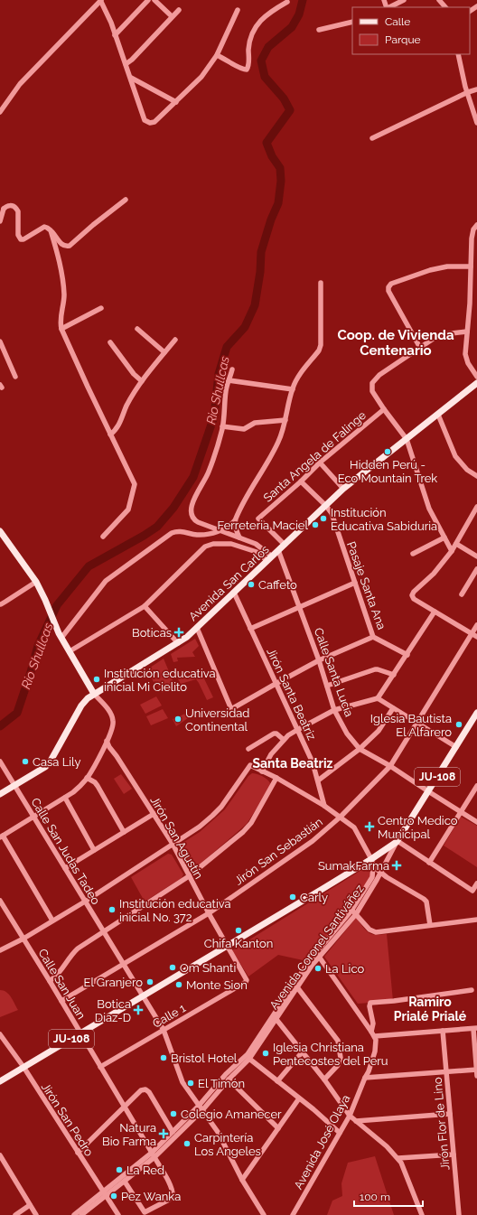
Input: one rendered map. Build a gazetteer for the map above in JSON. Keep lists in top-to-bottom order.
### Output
{
  "streets": {
    "main road": ["Avenida San Carlos", "JU-108"],
    "street": [
      "Santa Angela de Falinge",
      "Pasaje Santa Ana",
      "Calle Santa Lucía",
      "Jirón Santa Beatriz",
      "Jirón San Agustín",
      "Calle San Judas Tadeo",
      "Jirón San Sebastián",
      "Avenida Coronel Santiváñez",
      "Calle San Juan",
      "Calle 1",
      "Jirón San Pedro",
      "Jirón Flor de Lino",
      "Avenida José Olaya"
    ]
  },
  "crossings": [
    ["Santa Angela de Falinge", "Avenida San Carlos"],
    ["Santa Angela de Falinge", "Pasaje Santa Ana"],
    ["Avenida San Carlos", "Pasaje Santa Ana"],
    ["Avenida San Carlos", "Calle Santa Lucía"],
    ["Avenida San Carlos", "Jirón Santa Beatriz"],
    ["Avenida San Carlos", "Calle San Judas Tadeo"],
    ["Calle Santa Lucía", "JU-108"],
    ["Calle Santa Lucía", "Jirón San Sebastián"],
    ["JU-108", "Jirón San Agustín"],
    ["JU-108", "Calle San Judas Tadeo"],
    ["JU-108", "Avenida Coronel Santiváñez"],
    ["JU-108", "Calle San Juan"],
    ["JU-108", "Jirón San Pedro"],
    ["Jirón San Agustín", "Jirón San Sebastián"],
    ["Jirón San Agustín", "Calle 1"],
    ["Calle San Judas Tadeo", "Jirón San Sebastián"],
    ["Calle San Judas Tadeo", "Avenida Coronel Santiváñez"],
    ["Calle San Judas Tadeo", "Calle 1"],
    ["Jirón San Sebastián", "Calle San Juan"],
    ["Avenida Coronel Santiváñez", "Calle San Juan"],
    ["Avenida Coronel Santiváñez", "Jirón San Pedro"],
    ["Calle San Juan", "Calle 1"]
  ],
  "districts": ["Coop. de Vivienda Centenario", "Santa Beatriz", "Ramiro Prialé Prialé"],
  "water": ["Rio Shullcas"],
  "places": {
    "other": [
      "Hidden Perú - Eco Mountain Trek",
      "Institución Educativa Sabiduria",
      "Ferreteria Maciel",
      "Caffeto",
      "Institución educativa inicial Mi Cielito",
      "Universidad Continental",
      "Iglesia Bautista El Alfarero",
      "Casa Lily",
      "Carly",
      "Institución educativa inicial No. 372",
      "Chifa Kanton",
      "Om Shanti",
      "La Lico",
      "El Granjero",
      "Monte Sion",
      "Iglesia Christiana Pentecostes del Peru",
      "Bristol Hotel",
      "El Timón",
      "Colegio Amanecer",
      "Carpintería Los Angeles",
      "La Red",
      "Pez Wanka"
    ],
    "health": [
      "Boticas",
      "Centro Medico Municipal",
      "SumakFarma",
      "Botica Diaz-D",
      "Natura Bio Farma"
    ]
  },
  "legend": ["Calle", "Parque"],
  "scale_bar": "100 m"
}
